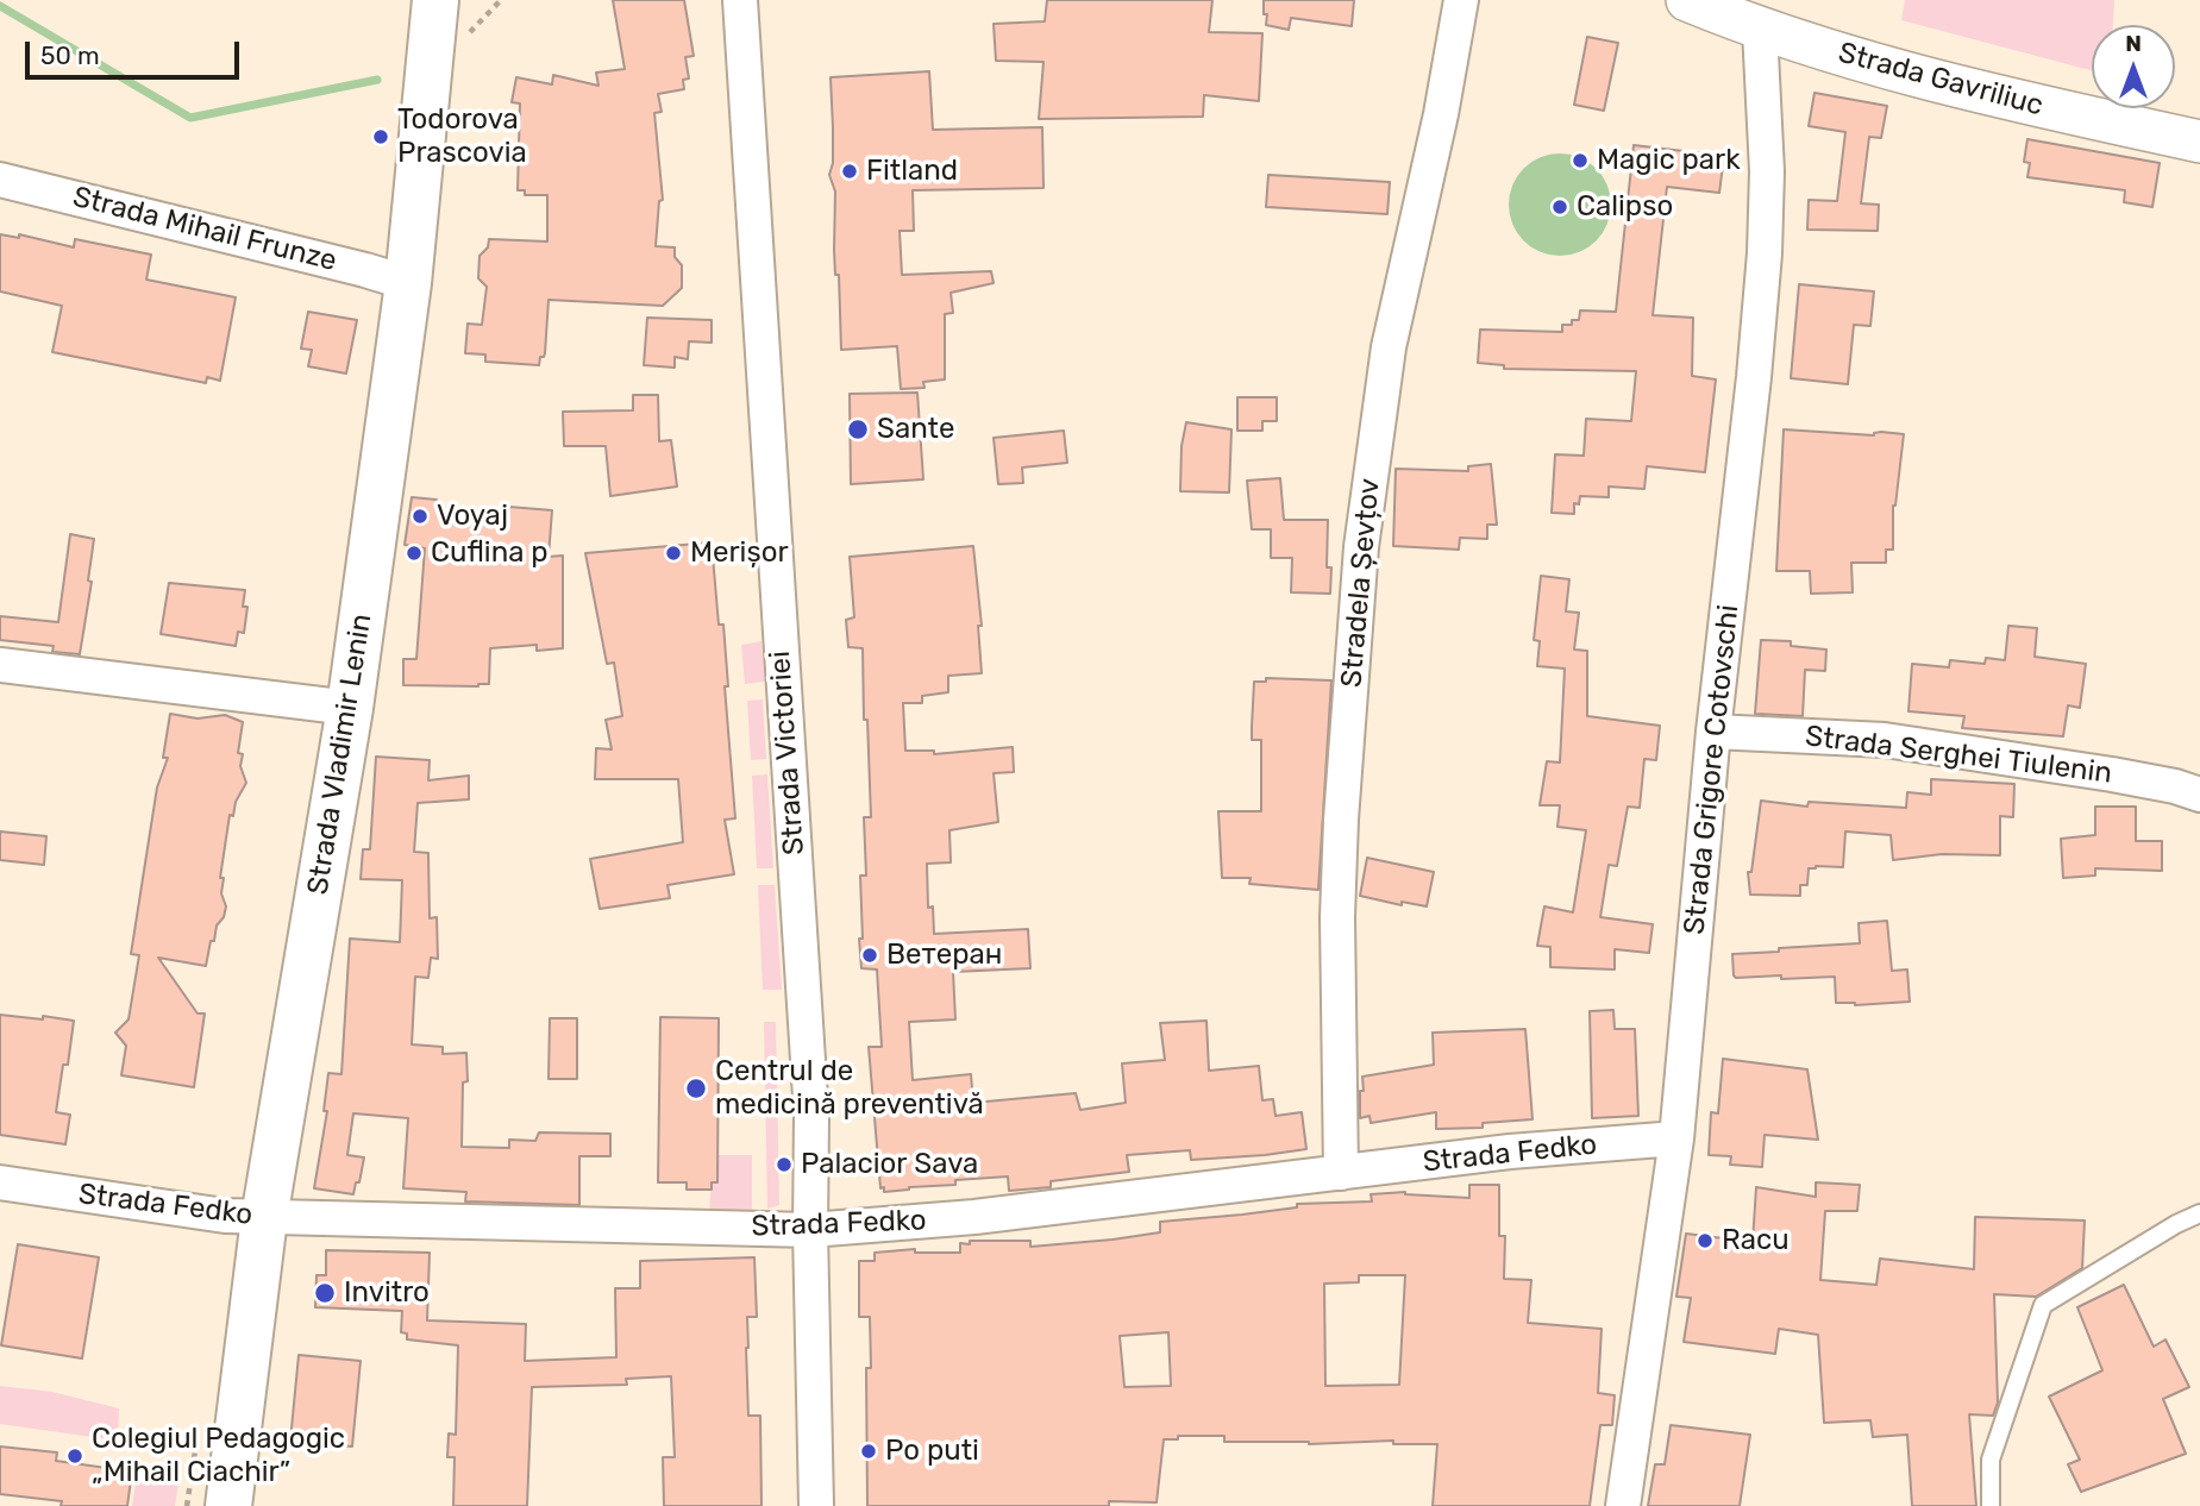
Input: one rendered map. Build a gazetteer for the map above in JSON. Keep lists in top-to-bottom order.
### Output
{
  "streets": {
    "main road": ["Strada Vladimir Lenin"],
    "street": [
      "Strada Gavriliuc",
      "Strada Mihail Frunze",
      "Stradela Șevțov",
      "Strada Victoriei",
      "Strada Serghei Tiulenin",
      "Strada Grigore Cotovschi",
      "Strada Fedko"
    ]
  },
  "crossings": [
    ["Strada Gavriliuc", "Strada Grigore Cotovschi"],
    ["Strada Mihail Frunze", "Strada Vladimir Lenin"],
    ["Stradela Șevțov", "Strada Fedko"],
    ["Strada Victoriei", "Strada Fedko"],
    ["Strada Vladimir Lenin", "Strada Fedko"],
    ["Strada Serghei Tiulenin", "Strada Grigore Cotovschi"],
    ["Strada Grigore Cotovschi", "Strada Fedko"]
  ],
  "places": [
    "Todorova Prascovia",
    "Magic park",
    "Fitland",
    "Calipso",
    "Sante",
    "Voyaj",
    "Cuflina p",
    "Merișor",
    "Ветеран",
    "Centrul de medicină preventivă",
    "Palacior Sava",
    "Racu",
    "Invitro",
    "Po puti",
    "Colegiul Pedagogic „Mihail Ciachir”"
  ],
  "scale_bar": "50 m",
  "north": "top"
}
